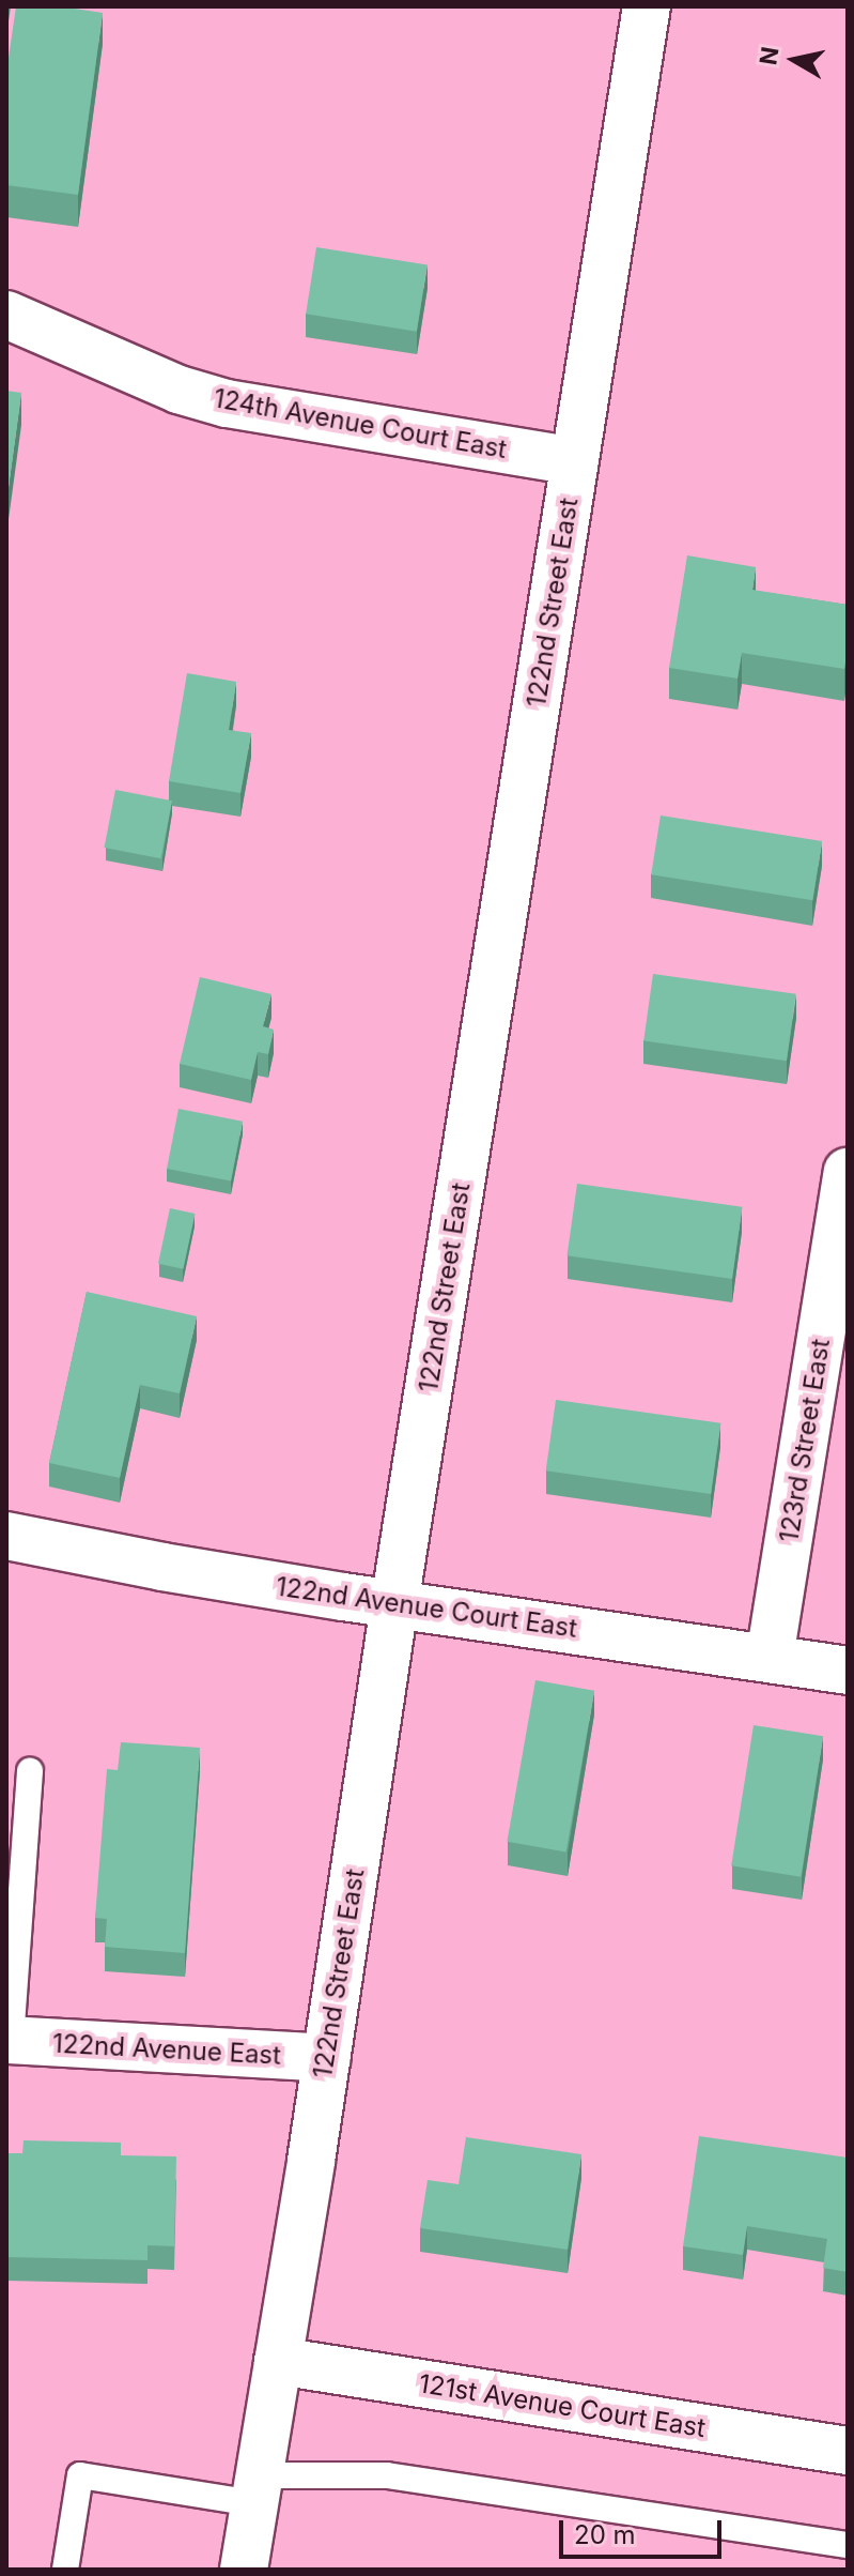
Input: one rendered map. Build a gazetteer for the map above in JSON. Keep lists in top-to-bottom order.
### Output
{
  "streets": {
    "street": [
      "124th Avenue Court East",
      "122nd Street East",
      "123rd Street East",
      "122nd Avenue Court East",
      "122nd Avenue East",
      "121st Avenue Court East"
    ]
  },
  "crossings": [
    ["124th Avenue Court East", "122nd Street East"],
    ["122nd Street East", "122nd Avenue Court East"],
    ["122nd Street East", "122nd Avenue East"],
    ["122nd Street East", "121st Avenue Court East"],
    ["123rd Street East", "122nd Avenue Court East"]
  ],
  "scale_bar": "20 m",
  "north": "left"
}
